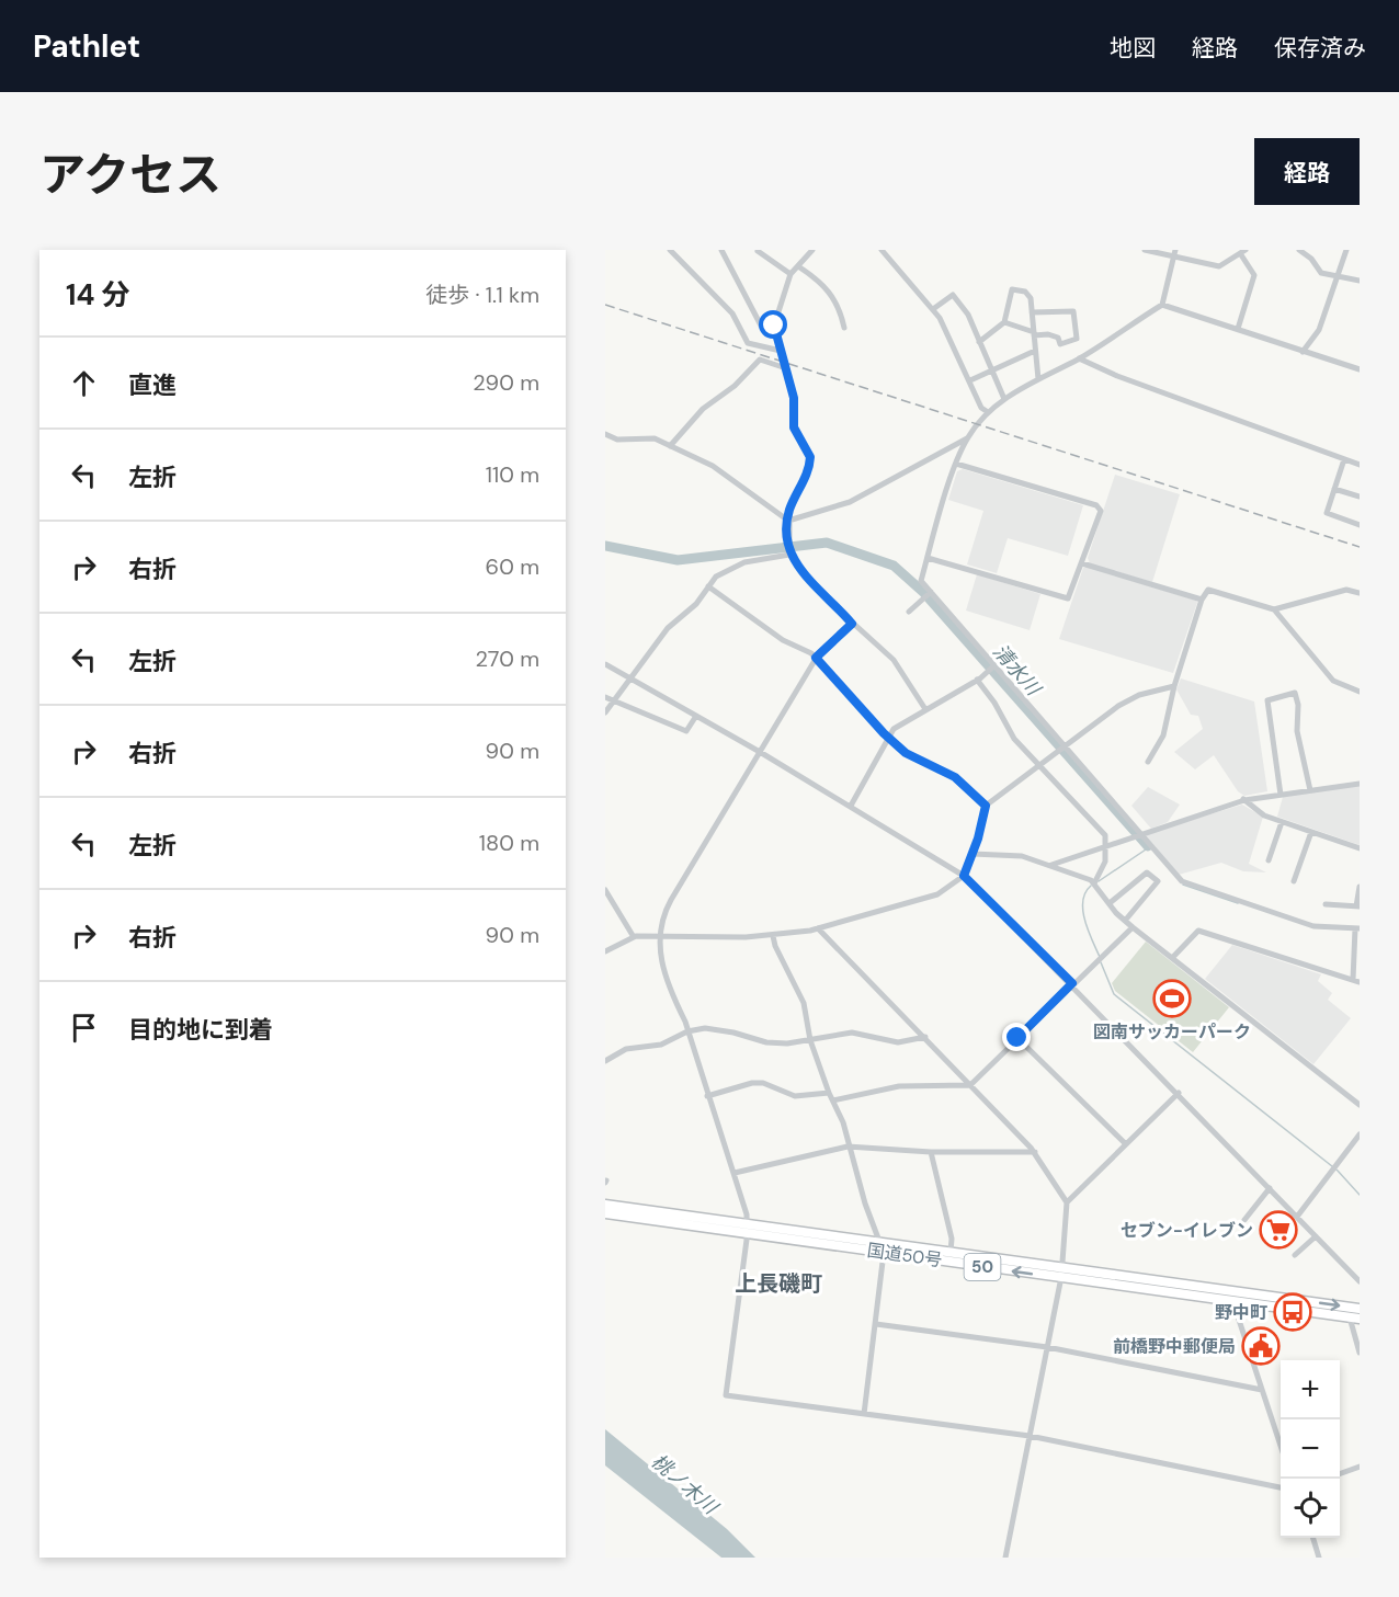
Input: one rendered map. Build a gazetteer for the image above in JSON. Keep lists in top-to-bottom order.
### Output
{
  "streets": {
    "highway": ["国道50号", "50"]
  },
  "districts": ["上長磯町"],
  "water": ["清水川", "桃ノ木川"],
  "places": {
    "sports": ["図南サッカーパーク"],
    "supermarket": ["セブン-イレブン"],
    "bus stop": ["野中町"],
    "public building": ["前橋野中郵便局"]
  },
  "page": {
    "header": "Pathlet",
    "nav": ["地図", "経路", "保存済み"],
    "title": "アクセス",
    "buttons": "経路",
    "heading": ["14 分", "徒歩 · 1.1 km"],
    "list": [
      ["直進", "290 m"],
      ["左折", "110 m"],
      ["右折", "60 m"],
      ["左折", "270 m"],
      ["右折", "90 m"],
      ["左折", "180 m"],
      ["右折", "90 m"],
      "目的地に到着"
    ],
    "map_buttons": ["+", "−"]
  }
}
